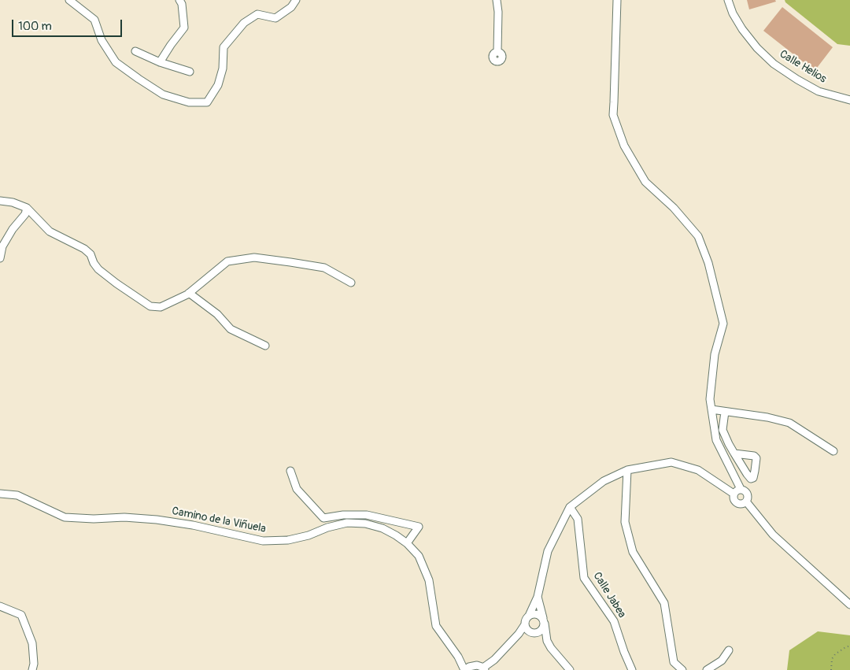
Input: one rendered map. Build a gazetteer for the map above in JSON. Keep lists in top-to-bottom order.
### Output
{
  "streets": {
    "street": ["Calle Helios", "Camino de la Viñuela", "Calle Jabea"]
  },
  "scale_bar": "100 m"
}
